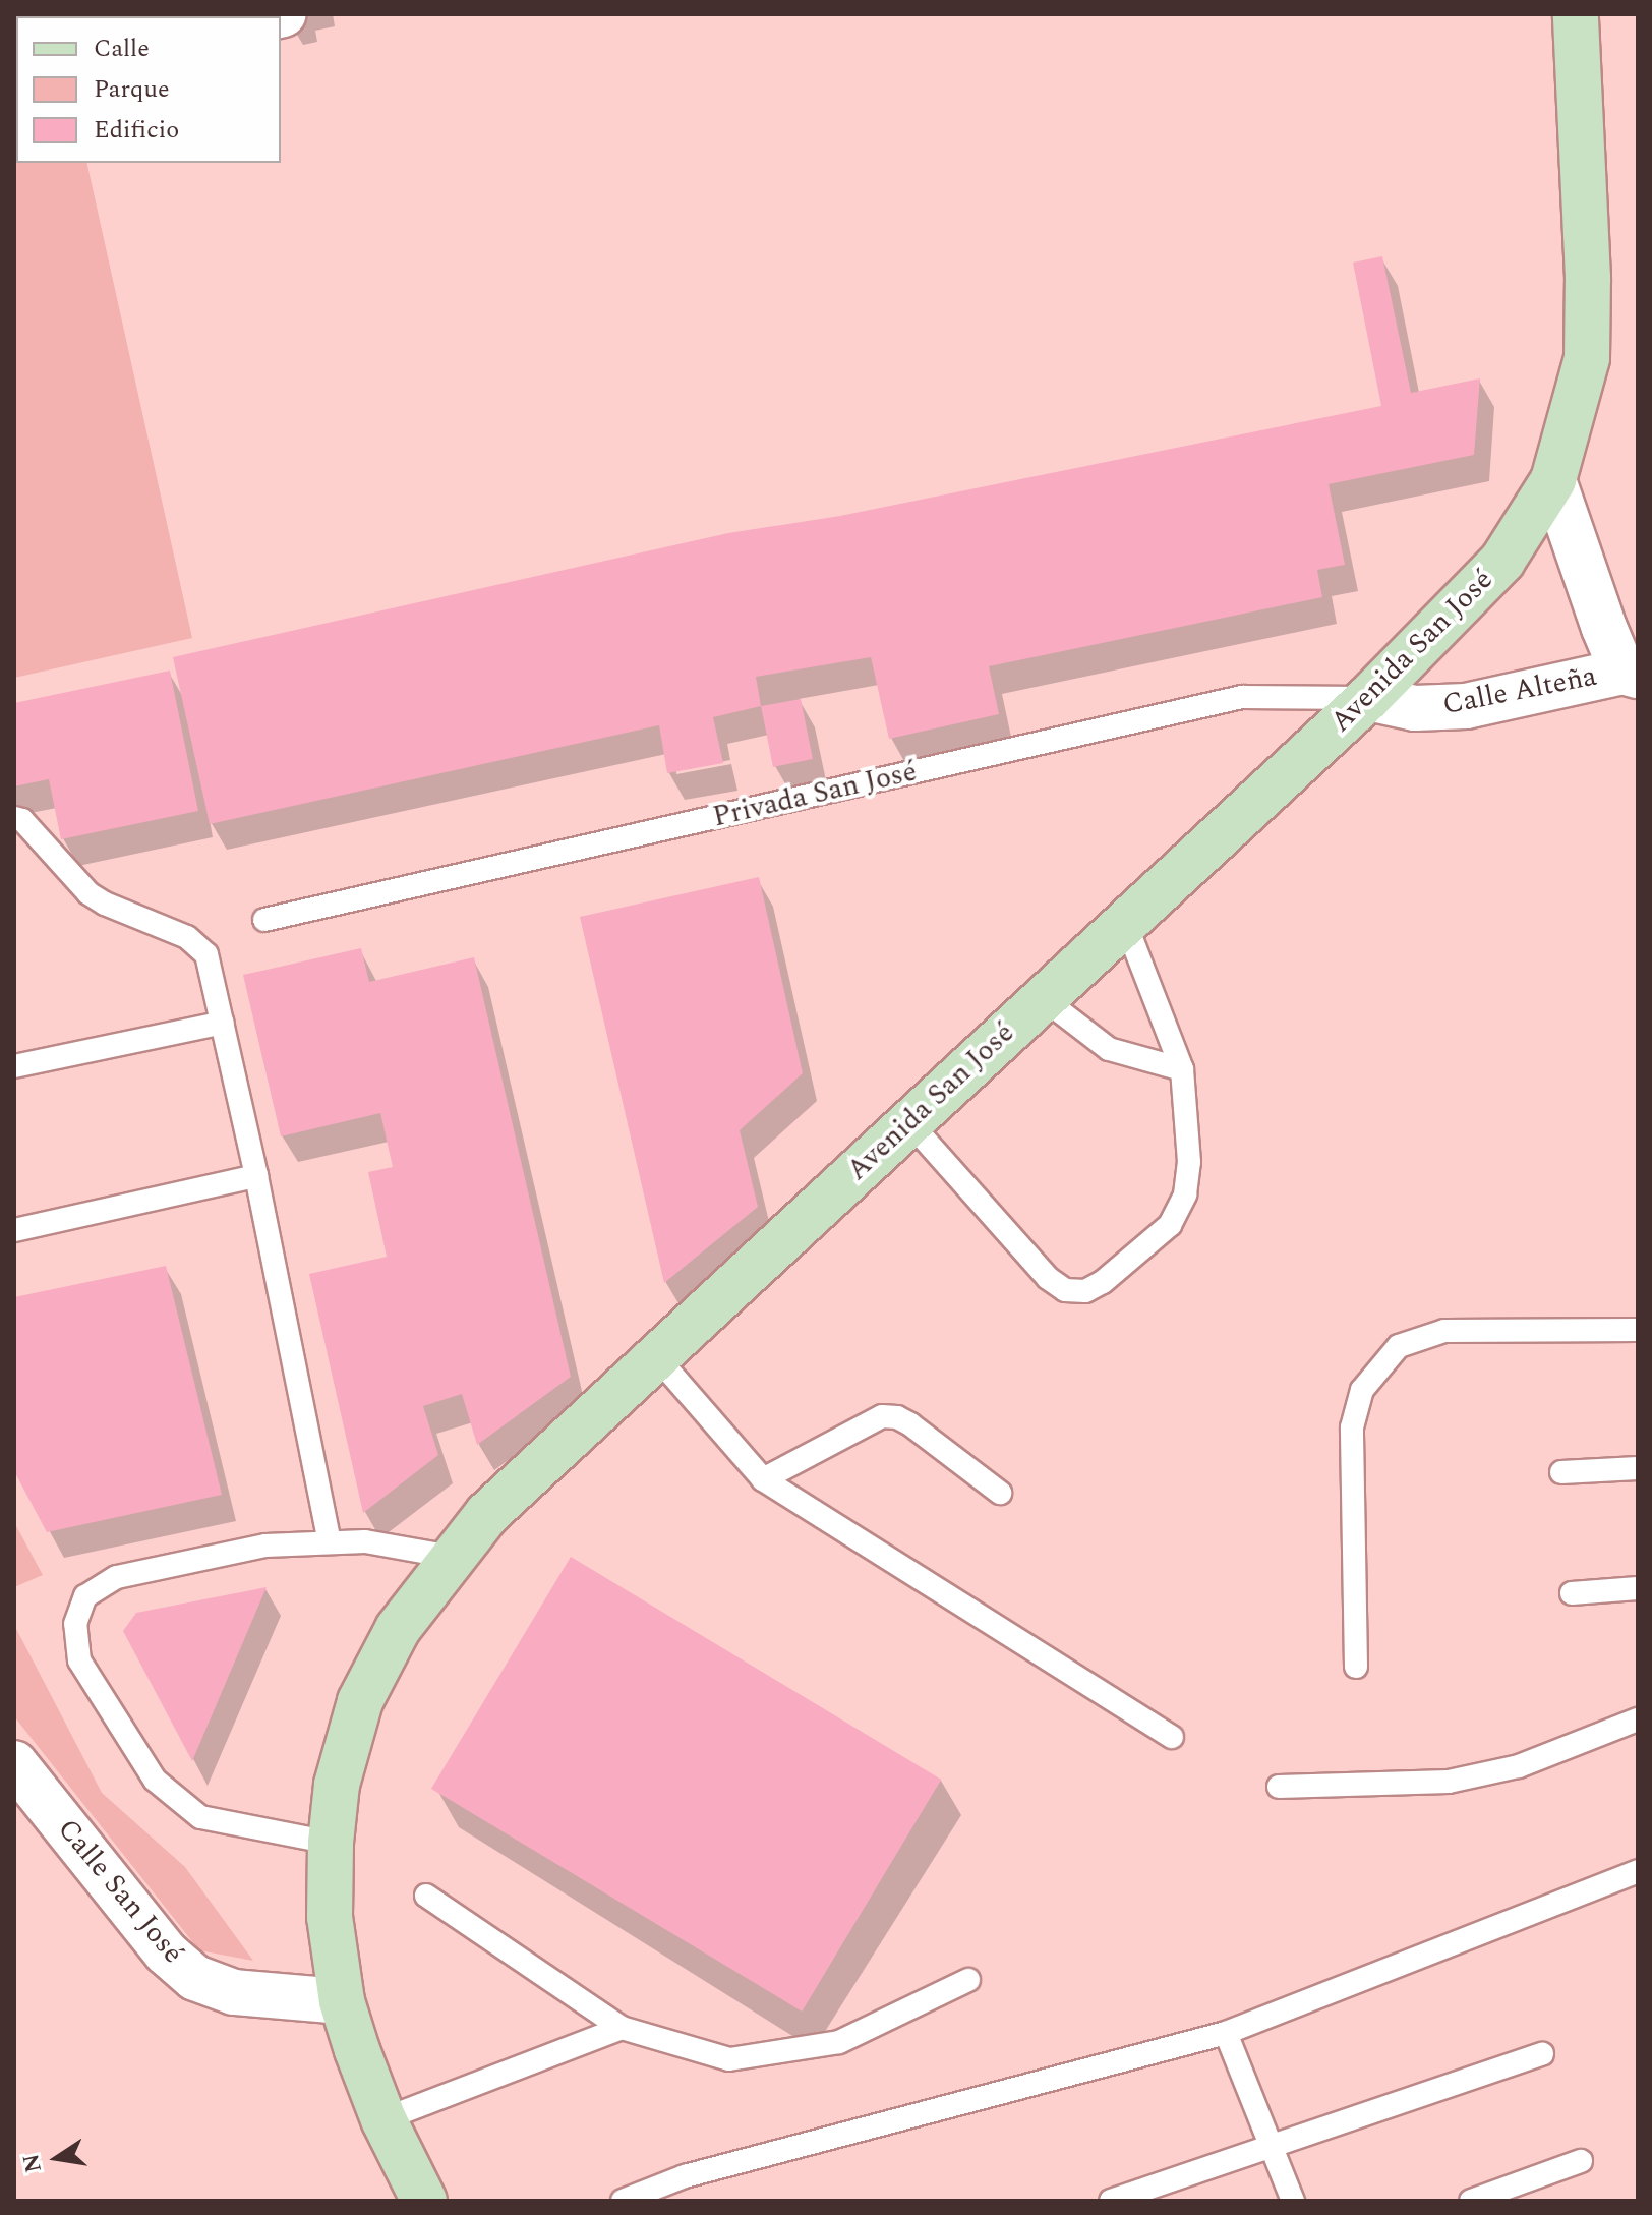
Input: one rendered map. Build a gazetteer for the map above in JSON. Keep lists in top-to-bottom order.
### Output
{
  "streets": {
    "main road": ["Avenida San José"],
    "street": ["Calle Alteña", "Calle San José"],
    "lane": ["Privada San José"]
  },
  "crossings": [
    ["Avenida San José", "Calle Alteña"],
    ["Avenida San José", "Privada San José"],
    ["Avenida San José", "Calle San José"],
    ["Calle Alteña", "Privada San José"]
  ],
  "legend": ["Calle", "Parque", "Edificio"],
  "north": "left"
}
